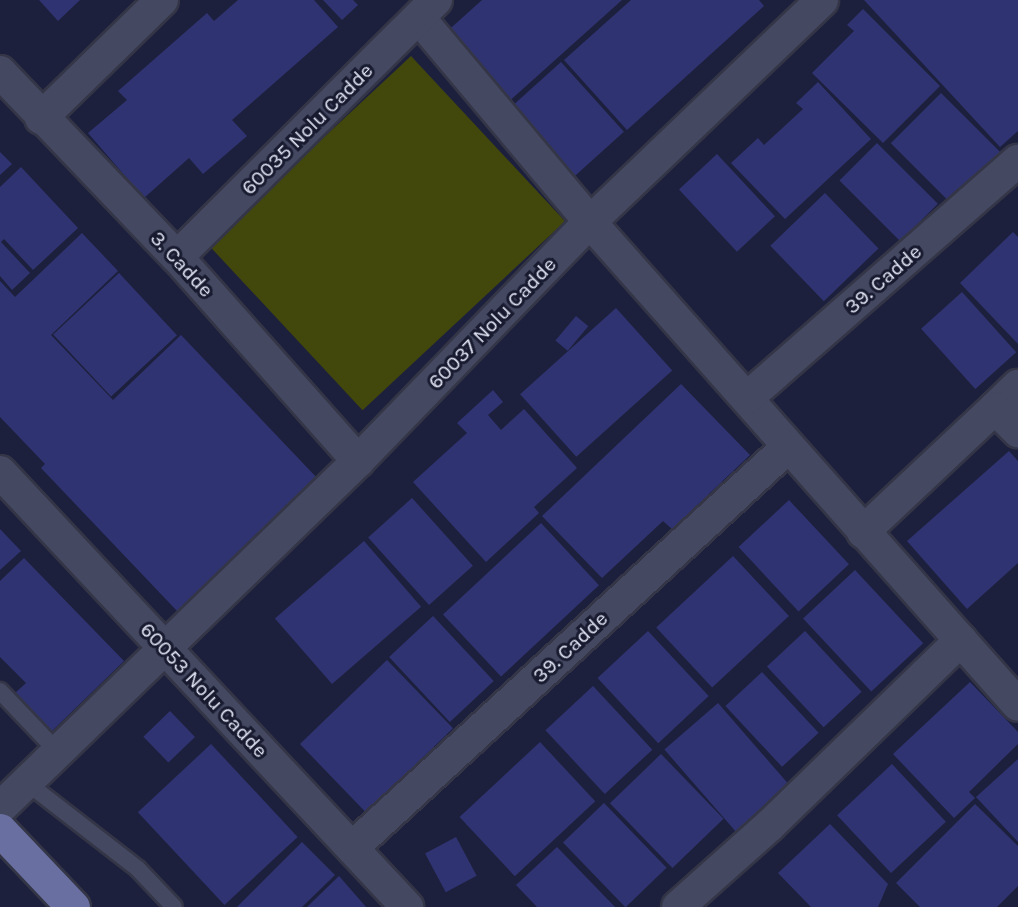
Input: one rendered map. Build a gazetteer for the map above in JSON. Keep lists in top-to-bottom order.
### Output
{
  "streets": {
    "street": [
      "60035 Nolu Cadde",
      "3. Cadde",
      "39. Cadde",
      "60037 Nolu Cadde",
      "60053 Nolu Cadde"
    ]
  },
  "crossings": [
    ["60035 Nolu Cadde", "3. Cadde"],
    ["3. Cadde", "60037 Nolu Cadde"],
    ["39. Cadde", "60053 Nolu Cadde"],
    ["60037 Nolu Cadde", "60053 Nolu Cadde"]
  ]
}
